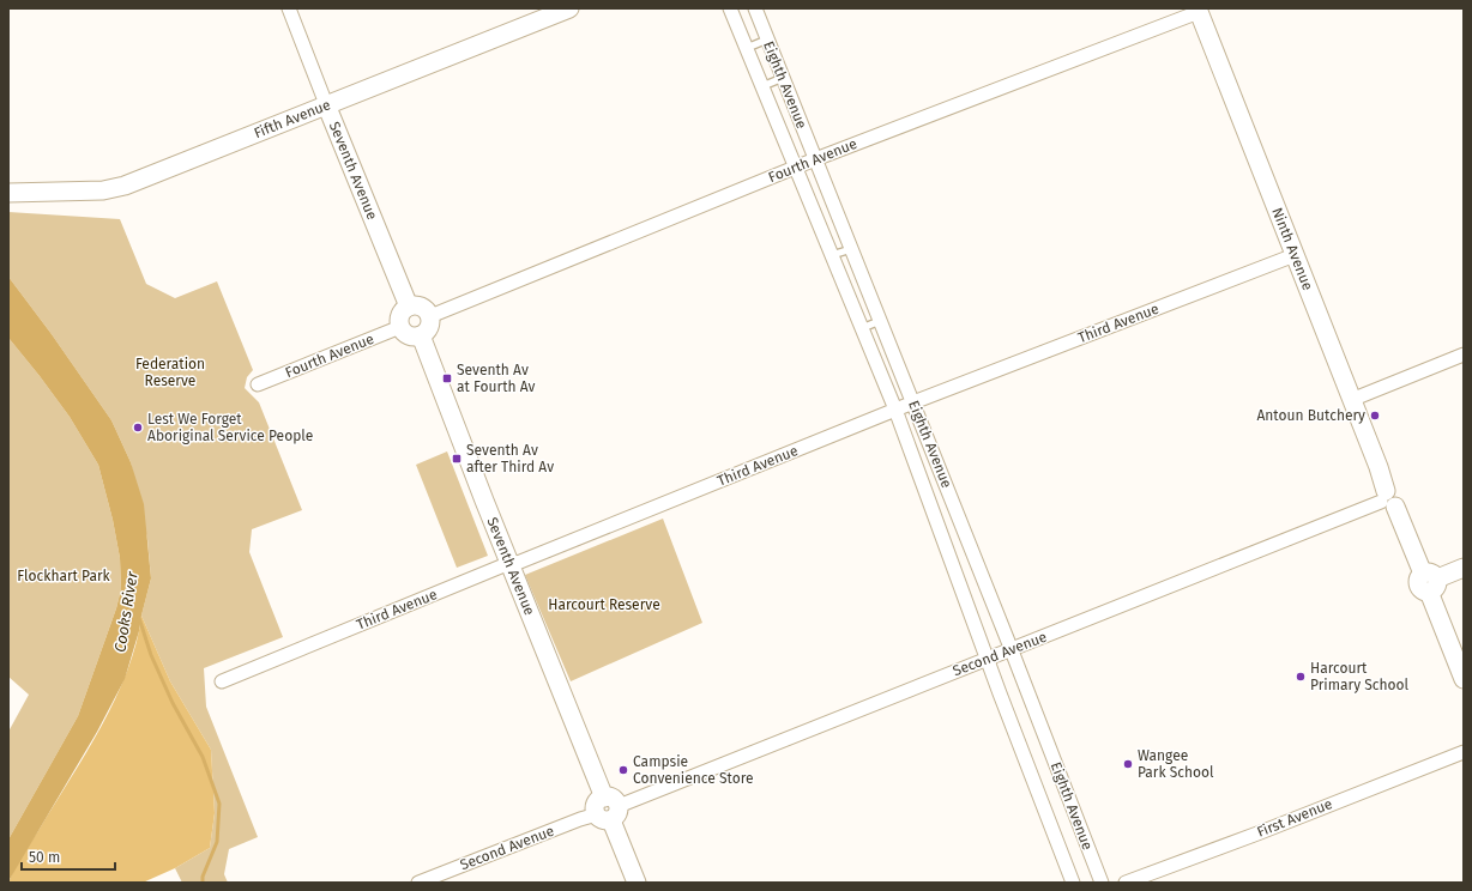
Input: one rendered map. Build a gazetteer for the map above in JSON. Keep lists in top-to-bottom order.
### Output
{
  "streets": {
    "main road": ["Fifth Avenue", "Seventh Avenue", "Ninth Avenue"],
    "street": [
      "Eighth Avenue",
      "Fourth Avenue",
      "Third Avenue",
      "Second Avenue",
      "First Avenue"
    ]
  },
  "crossings": [
    ["Eighth Avenue", "Fourth Avenue"],
    ["Eighth Avenue", "Third Avenue"],
    ["Eighth Avenue", "Second Avenue"],
    ["Fifth Avenue", "Seventh Avenue"],
    ["Fourth Avenue", "Seventh Avenue"],
    ["Fourth Avenue", "Ninth Avenue"],
    ["Seventh Avenue", "Third Avenue"],
    ["Seventh Avenue", "Second Avenue"],
    ["Ninth Avenue", "Third Avenue"],
    ["Ninth Avenue", "Second Avenue"]
  ],
  "water": ["Cooks River"],
  "parks": ["Federation Reserve", "Flockhart Park", "Harcourt Reserve"],
  "places": {
    "transit": ["Seventh Av at Fourth Av", "Seventh Av after Third Av"],
    "other": [
      "Antoun Butchery",
      "Lest We Forget Aboriginal Service People",
      "Harcourt Primary School",
      "Wangee Park School",
      "Campsie Convenience Store"
    ]
  },
  "scale_bar": "50 m"
}
